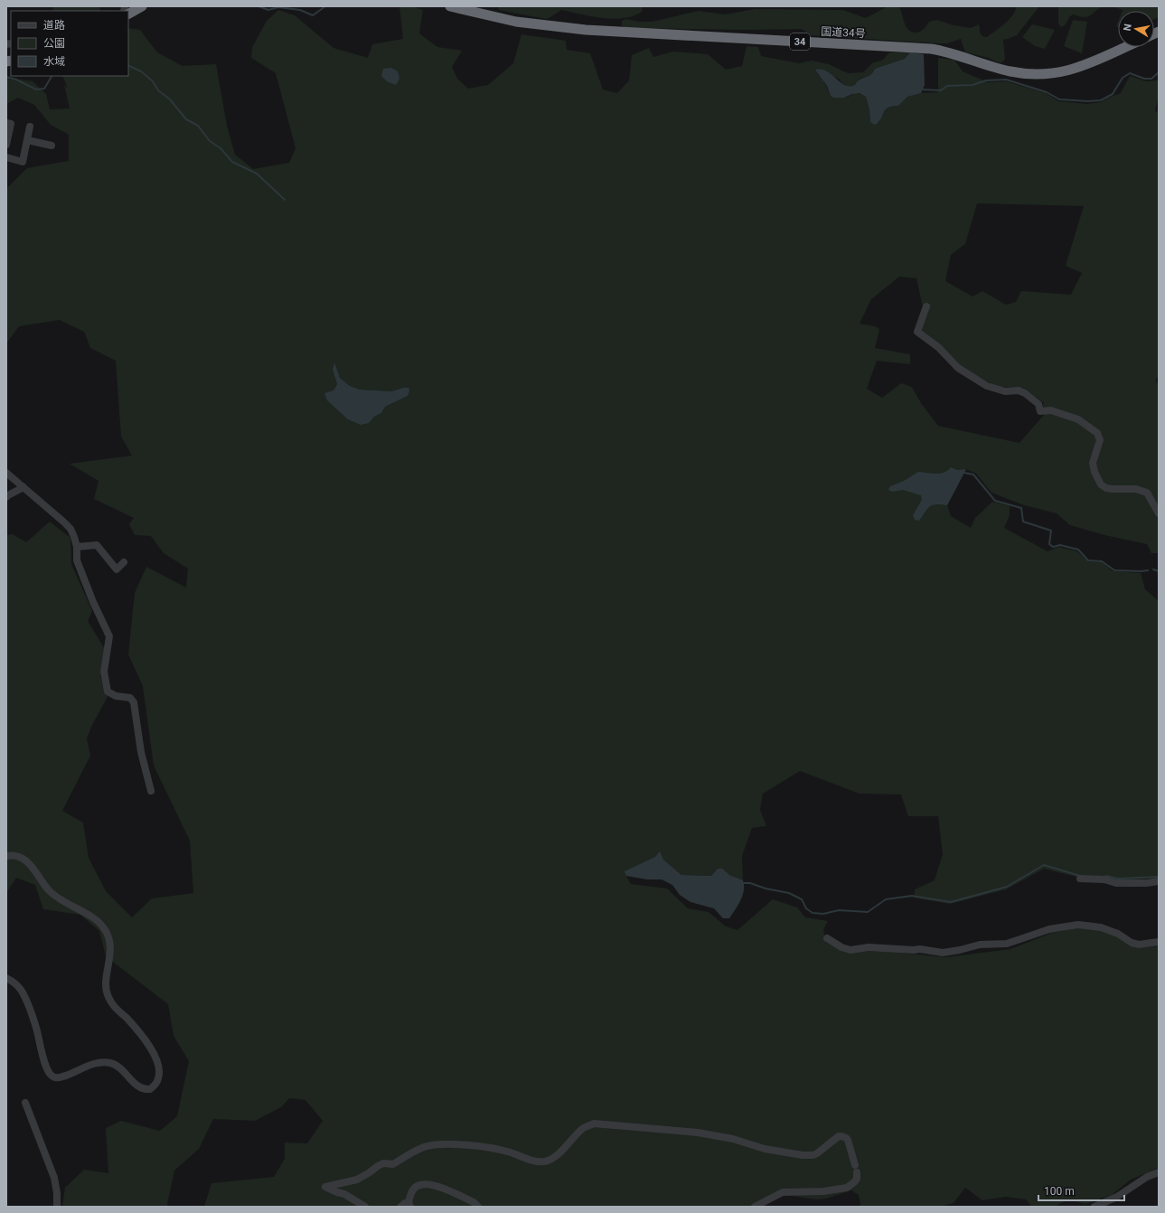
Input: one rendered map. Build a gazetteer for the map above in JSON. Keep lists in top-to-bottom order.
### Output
{
  "streets": {
    "highway": ["国道34号", "34"]
  },
  "legend": ["道路", "公園", "水域"],
  "scale_bar": "100 m",
  "north": "left"
}
